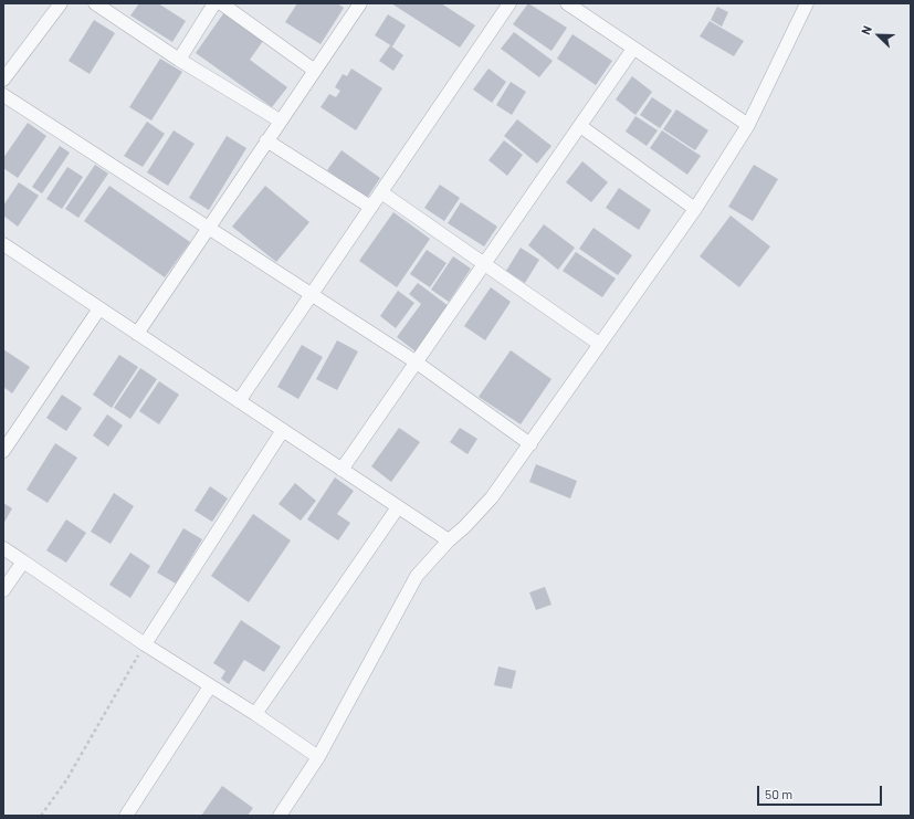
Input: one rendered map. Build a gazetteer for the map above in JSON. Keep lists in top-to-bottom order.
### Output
{
  "scale_bar": "50 m",
  "north": "top left"
}
